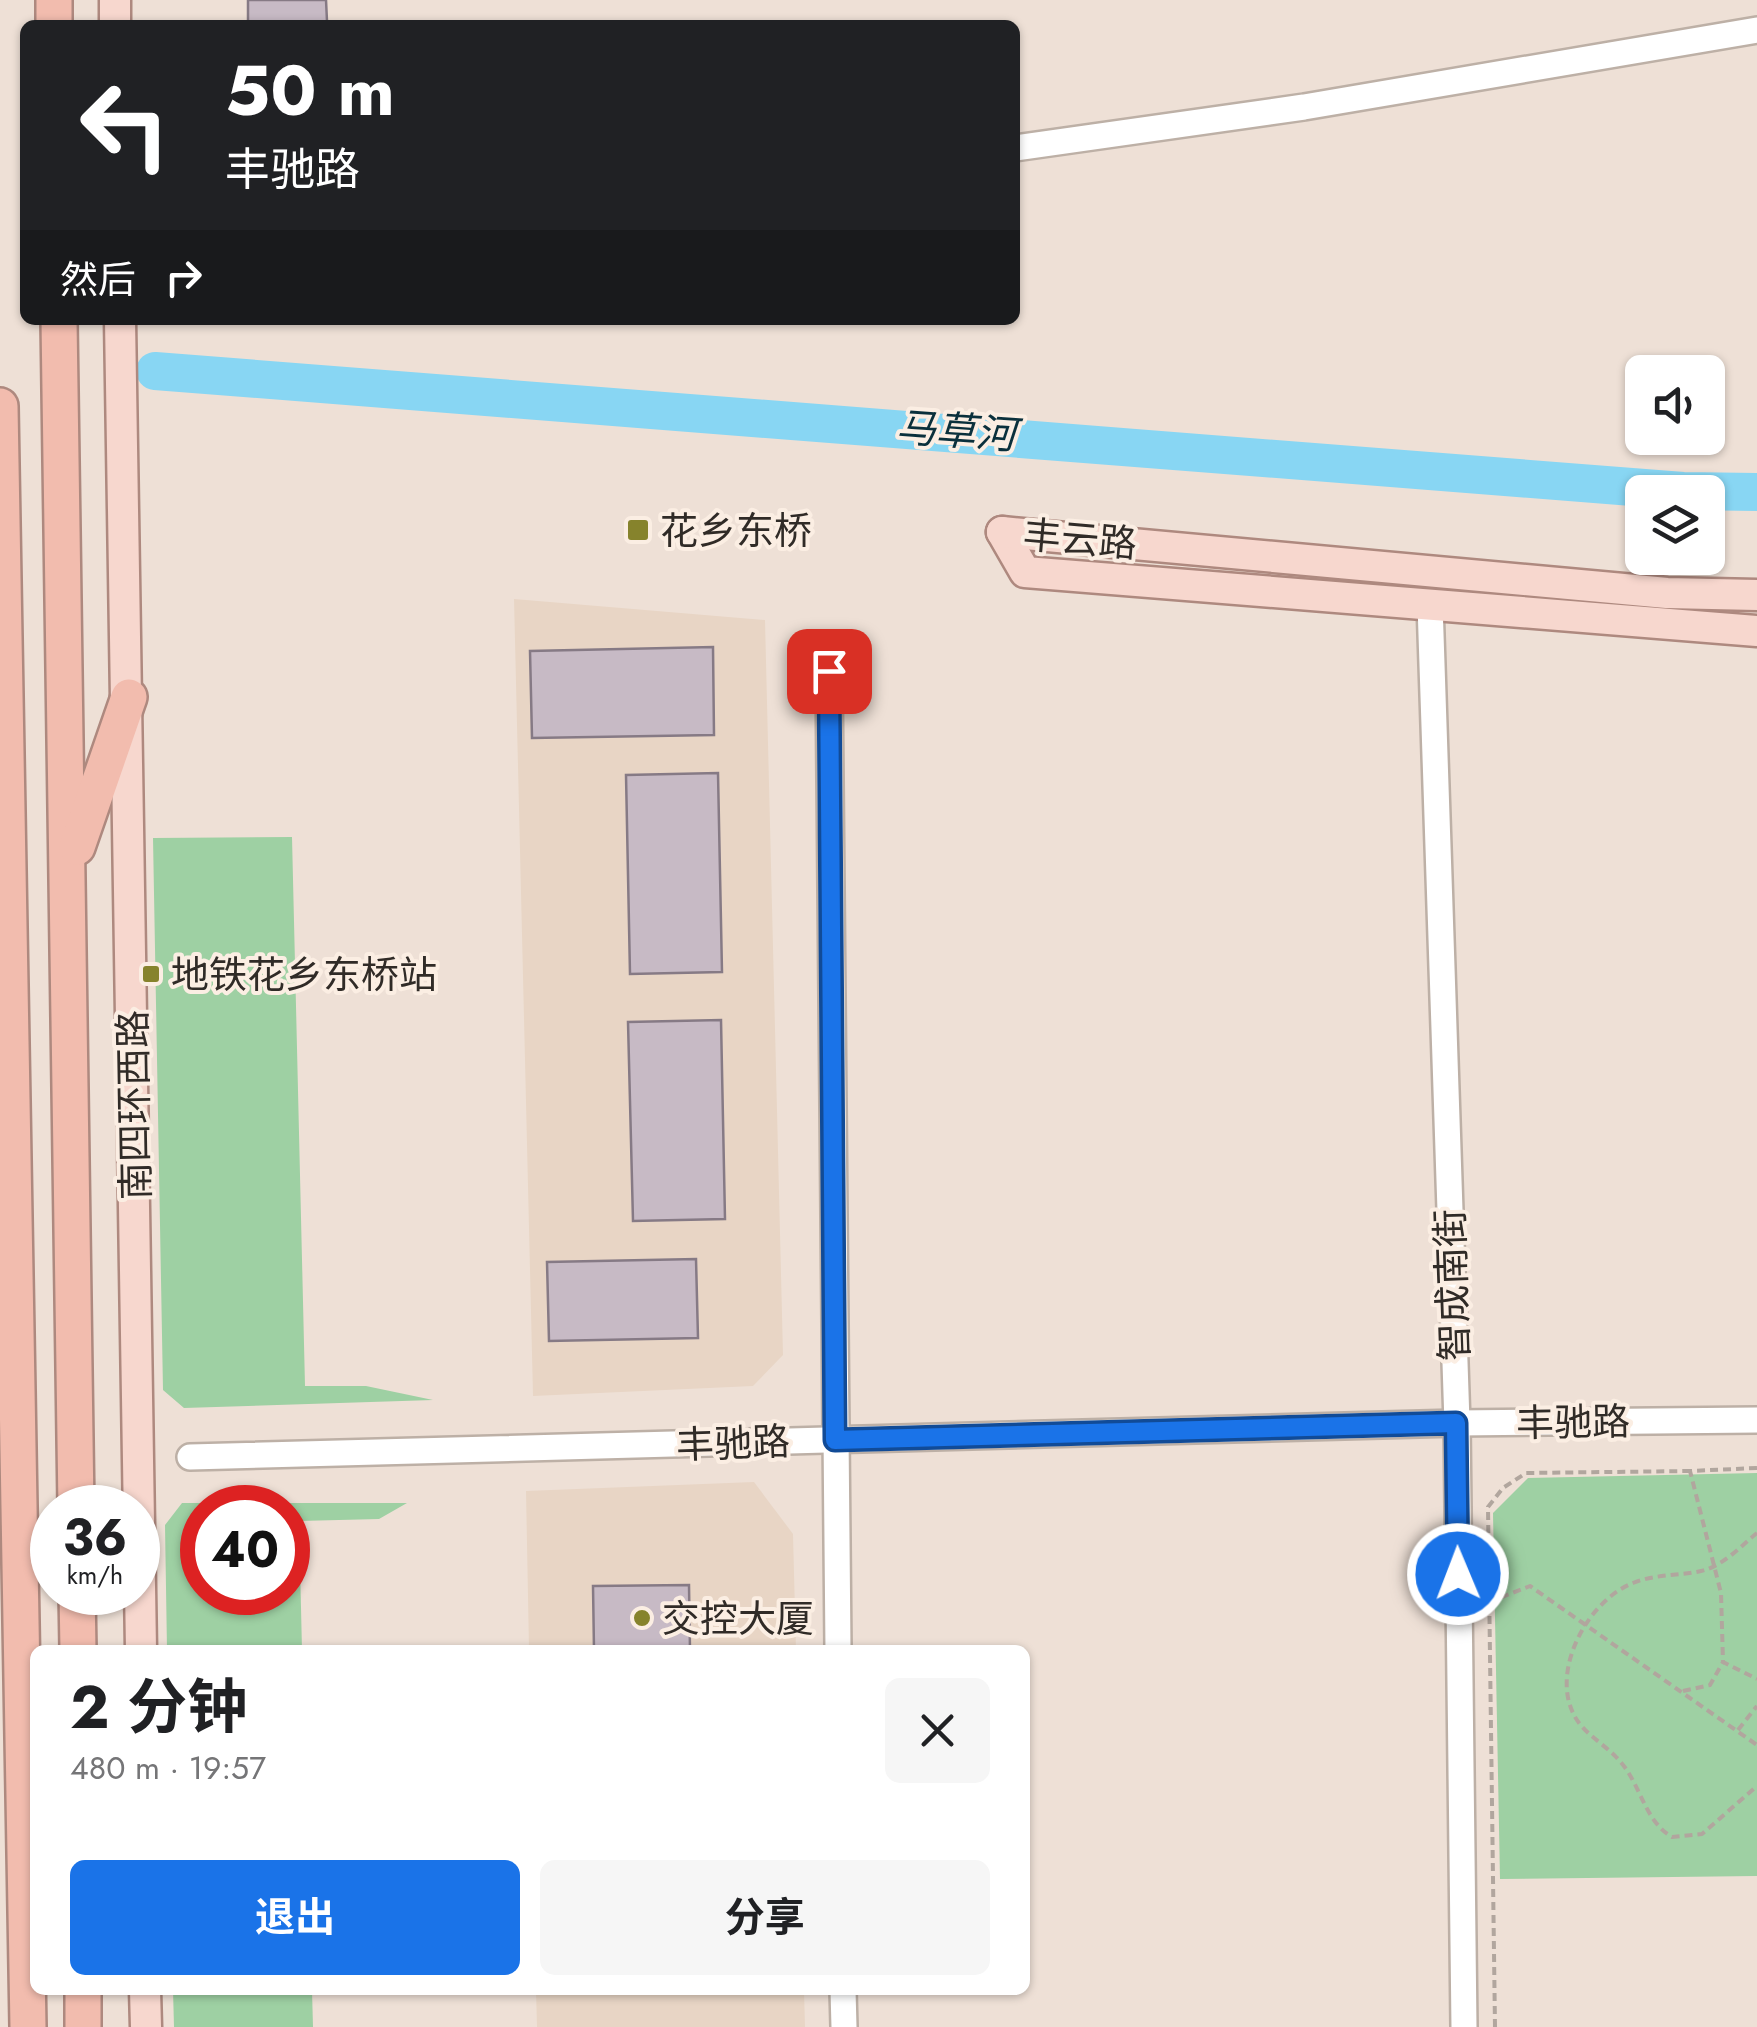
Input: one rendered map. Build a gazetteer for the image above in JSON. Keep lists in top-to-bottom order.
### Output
{
  "streets": {
    "highway": ["南四环西路"],
    "main road": ["丰云路"],
    "street": ["智成南街", "丰驰路"]
  },
  "crossings": [
    ["丰云路", "智成南街"],
    ["智成南街", "丰驰路"]
  ],
  "water": ["马草河"],
  "places": {
    "transit": ["花乡东桥", "地铁花乡东桥站"],
    "other": ["交控大厦"]
  },
  "page": {
    "turn": ["50 m", "丰驰路"],
    "then": "然后",
    "speed": "36 km/h",
    "limit": "40",
    "heading": ["2 分钟", "480 m · 19:57"],
    "buttons": ["退出", "分享"]
  }
}
